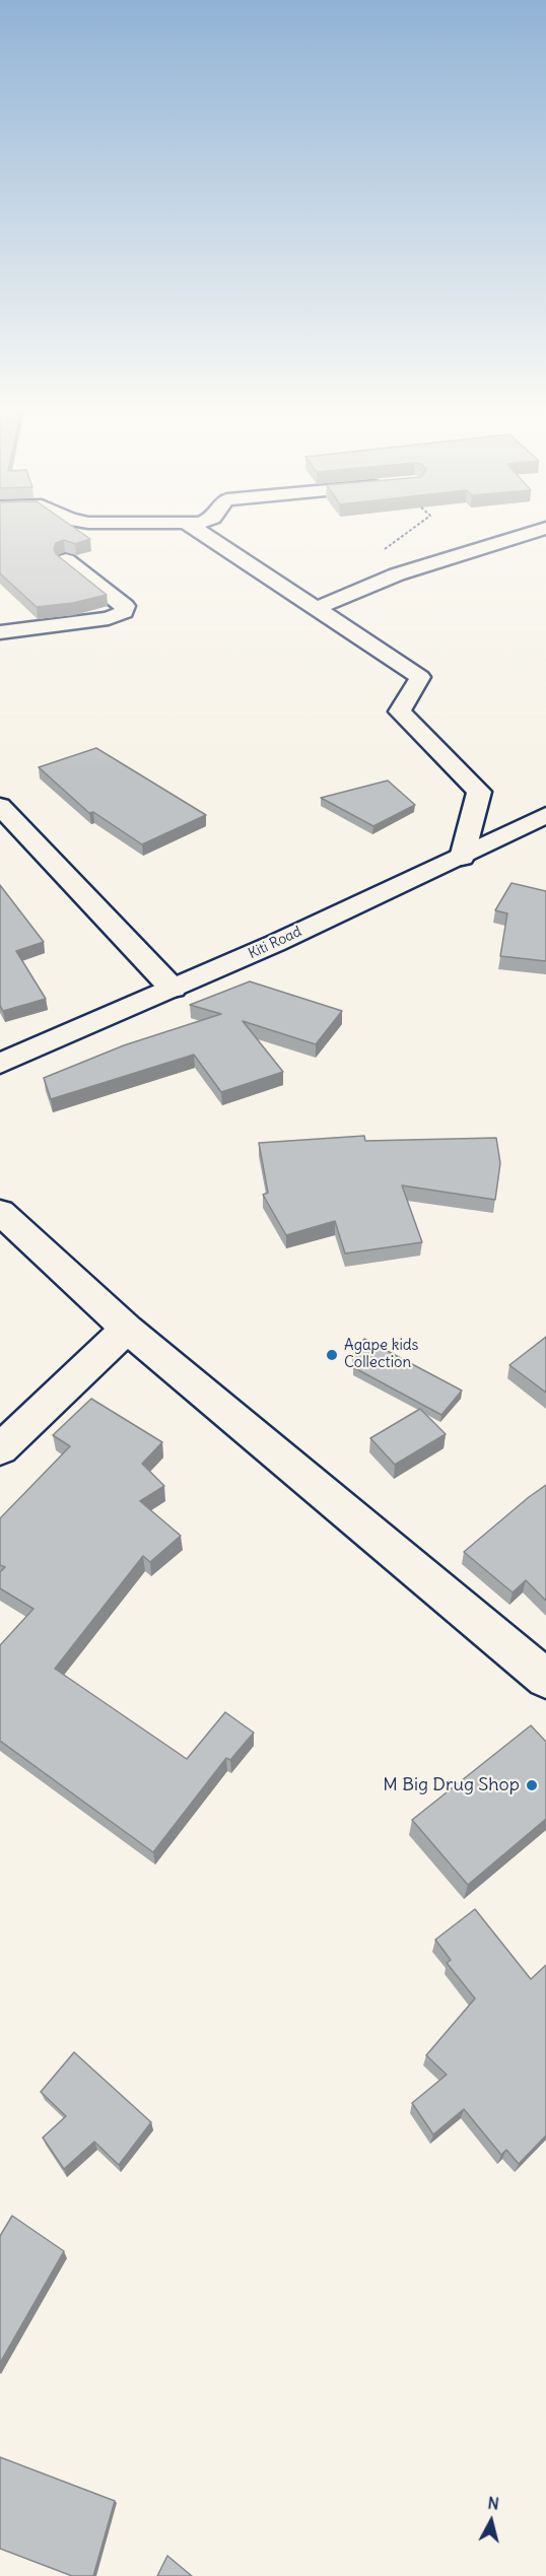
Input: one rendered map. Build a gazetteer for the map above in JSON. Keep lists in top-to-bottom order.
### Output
{
  "streets": {
    "street": ["Kiti Road"]
  },
  "places": ["Agape kids Collection", "M Big Drug Shop"],
  "north": "top"
}
